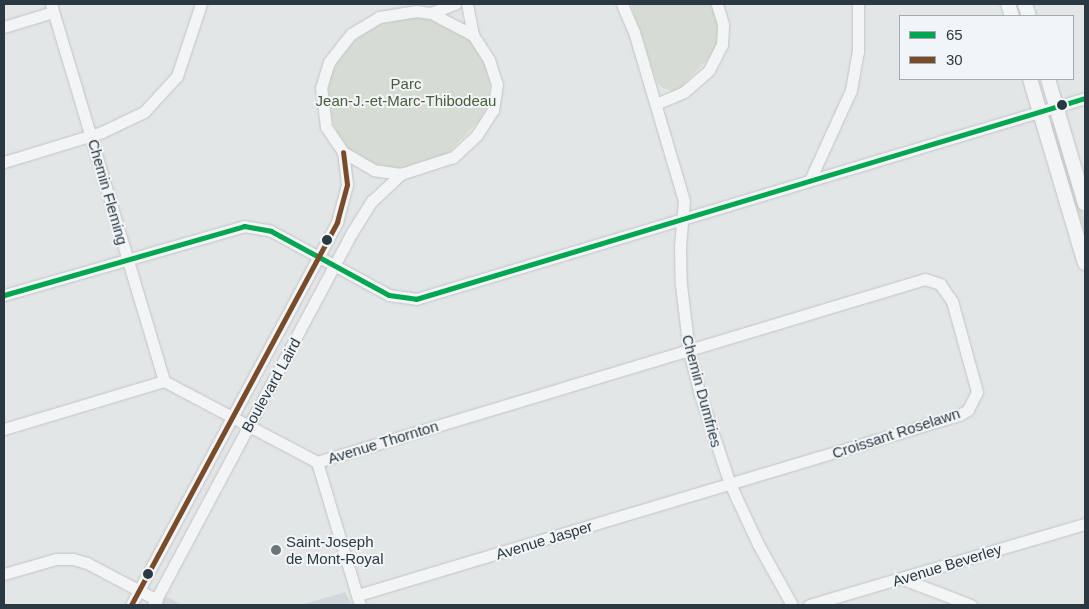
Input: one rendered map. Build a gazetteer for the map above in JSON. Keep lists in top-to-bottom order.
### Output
{
  "streets": {
    "street": [
      "Chemin Fleming",
      "Boulevard Laird",
      "Chemin Dumfries",
      "Croissant Roselawn",
      "Avenue Thornton",
      "Avenue Jasper",
      "Avenue Beverley"
    ]
  },
  "crossings": [
    ["Chemin Fleming", "Avenue Thornton"],
    ["Boulevard Laird", "Avenue Thornton"],
    ["Chemin Dumfries", "Croissant Roselawn"],
    ["Chemin Dumfries", "Avenue Thornton"],
    ["Chemin Dumfries", "Avenue Jasper"],
    ["Croissant Roselawn", "Avenue Thornton"],
    ["Croissant Roselawn", "Avenue Jasper"]
  ],
  "parks": ["Parc Jean-J.-et-Marc-Thibodeau"],
  "places": ["Saint-Joseph de Mont-Royal"],
  "lines": ["transit line 65", "transit line 30"],
  "legend": ["65", "30"]
}
